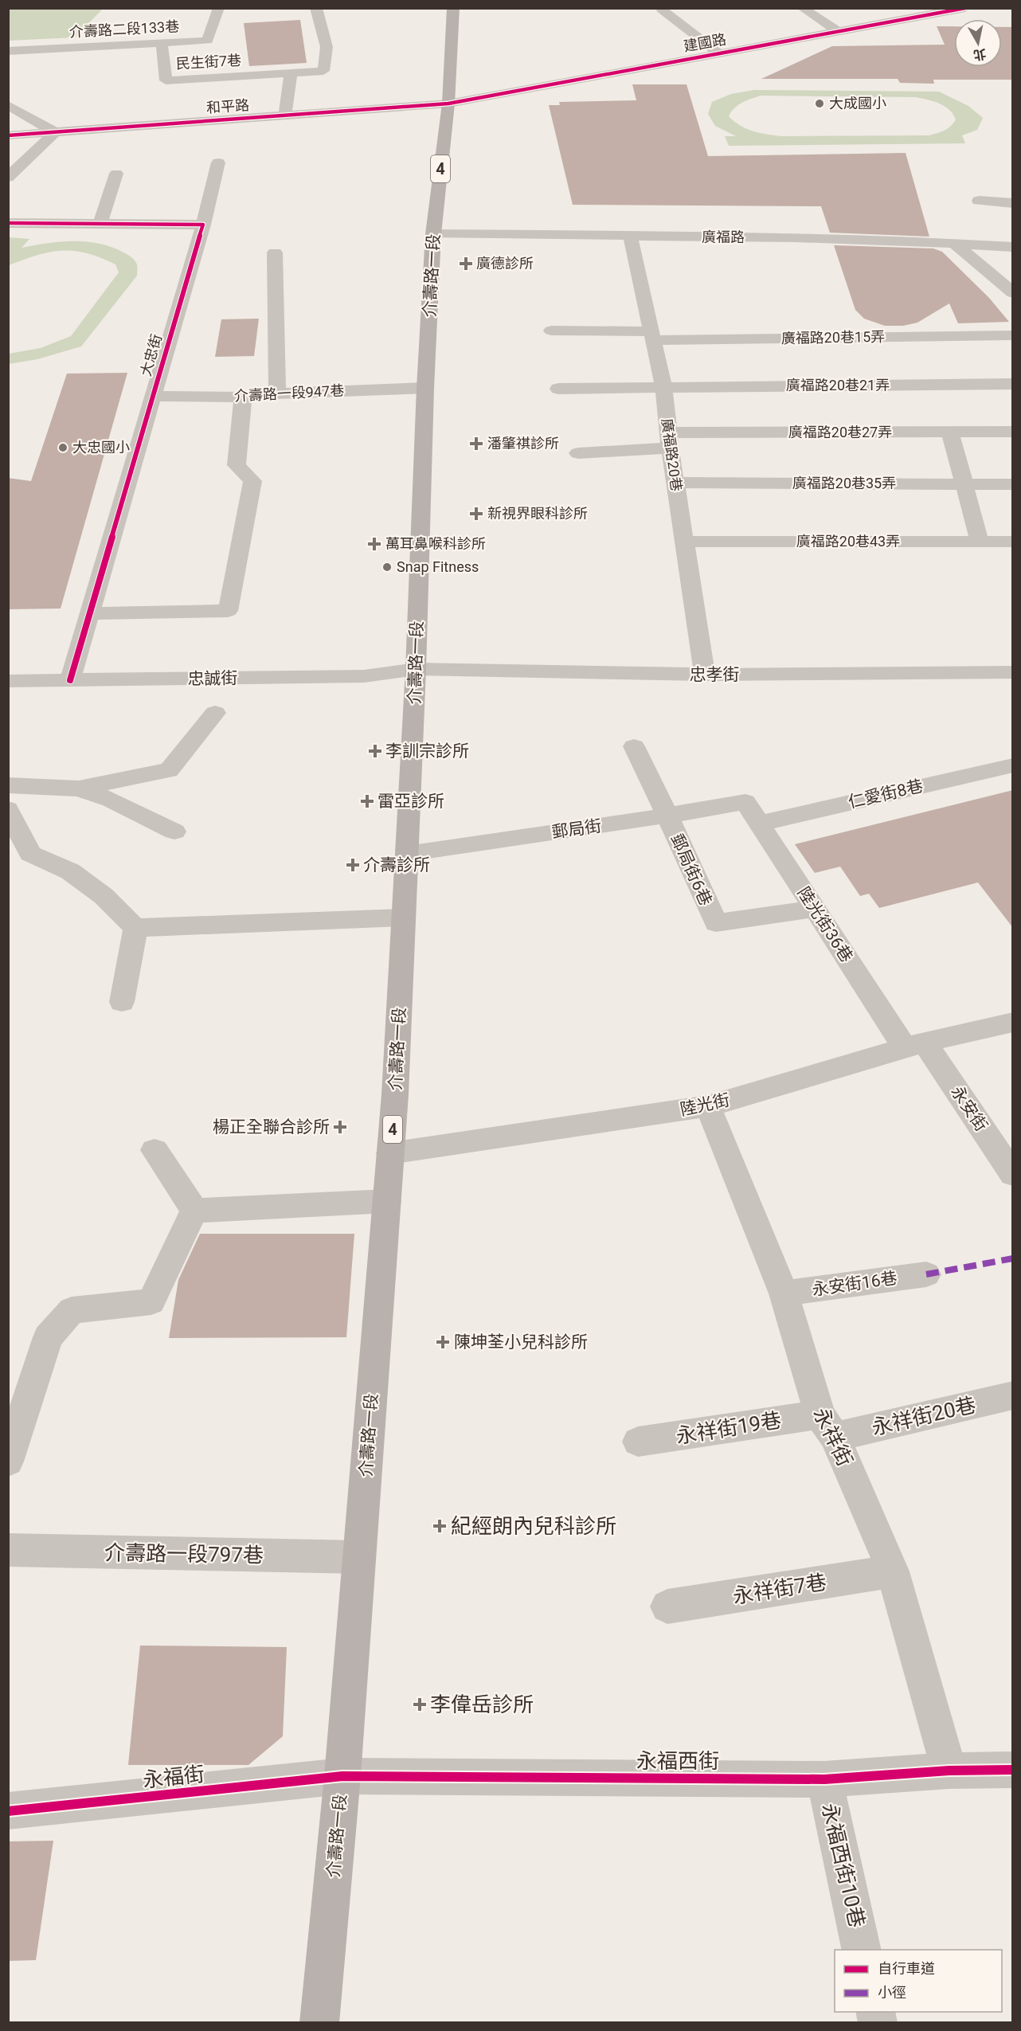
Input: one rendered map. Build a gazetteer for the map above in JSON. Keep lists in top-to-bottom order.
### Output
{
  "streets": {
    "main road": ["4", "介壽路一段"],
    "street": [
      "介壽路二段133巷",
      "建國路",
      "民生街7巷",
      "和平路",
      "廣福路",
      "廣福路20巷15弄",
      "大忠街",
      "廣福路20巷21弄",
      "介壽路一段947巷",
      "廣福路20巷27弄",
      "廣福路20巷",
      "廣福路20巷35弄",
      "廣福路20巷43弄",
      "忠孝街",
      "忠誠街",
      "仁愛街8巷",
      "郵局街",
      "郵局街6巷",
      "陸光街36巷",
      "陸光街",
      "永安街",
      "永安街16巷",
      "永祥街20巷",
      "永祥街19巷",
      "永祥街",
      "介壽路一段797巷",
      "永祥街7巷",
      "永福西街",
      "永福街",
      "永福西街10巷"
    ]
  },
  "crossings": [
    ["介壽路二段133巷", "民生街7巷"],
    ["建國路", "和平路"],
    ["建國路", "4"],
    ["建國路", "介壽路一段"],
    ["和平路", "4"],
    ["和平路", "介壽路一段"],
    ["4", "介壽路一段"],
    ["廣福路", "介壽路一段"],
    ["廣福路", "廣福路20巷"],
    ["介壽路一段", "介壽路一段947巷"],
    ["介壽路一段", "忠孝街"],
    ["介壽路一段", "忠誠街"],
    ["介壽路一段", "郵局街"],
    ["介壽路一段", "陸光街"],
    ["介壽路一段", "介壽路一段797巷"],
    ["介壽路一段", "永福西街"],
    ["介壽路一段", "永福街"],
    ["廣福路20巷15弄", "廣福路20巷"],
    ["大忠街", "介壽路一段947巷"],
    ["大忠街", "忠誠街"],
    ["廣福路20巷21弄", "廣福路20巷"],
    ["廣福路20巷27弄", "廣福路20巷"],
    ["廣福路20巷", "廣福路20巷35弄"],
    ["廣福路20巷", "廣福路20巷43弄"],
    ["廣福路20巷", "忠孝街"],
    ["忠孝街", "忠誠街"],
    ["仁愛街8巷", "陸光街36巷"],
    ["郵局街", "郵局街6巷"],
    ["郵局街", "陸光街36巷"],
    ["郵局街6巷", "陸光街36巷"],
    ["陸光街36巷", "陸光街"],
    ["陸光街36巷", "永安街"],
    ["陸光街", "永安街"],
    ["陸光街", "永祥街"],
    ["永安街16巷", "永祥街"],
    ["永祥街20巷", "永祥街19巷"],
    ["永祥街20巷", "永祥街"],
    ["永祥街19巷", "永祥街"],
    ["永祥街", "永祥街7巷"],
    ["永祥街", "永福西街"],
    ["永福西街", "永福街"],
    ["永福西街", "永福西街10巷"]
  ],
  "places": {
    "other": ["大成國小", "大忠國小", "Snap Fitness"],
    "health": [
      "廣德診所",
      "潘肇祺診所",
      "新視界眼科診所",
      "萬耳鼻喉科診所",
      "李訓宗診所",
      "雷亞診所",
      "介壽診所",
      "楊正全聯合診所",
      "陳坤荃小兒科診所",
      "紀經朗內兒科診所",
      "李偉岳診所"
    ]
  },
  "legend": ["自行車道", "小徑"],
  "north": "bottom"
}
